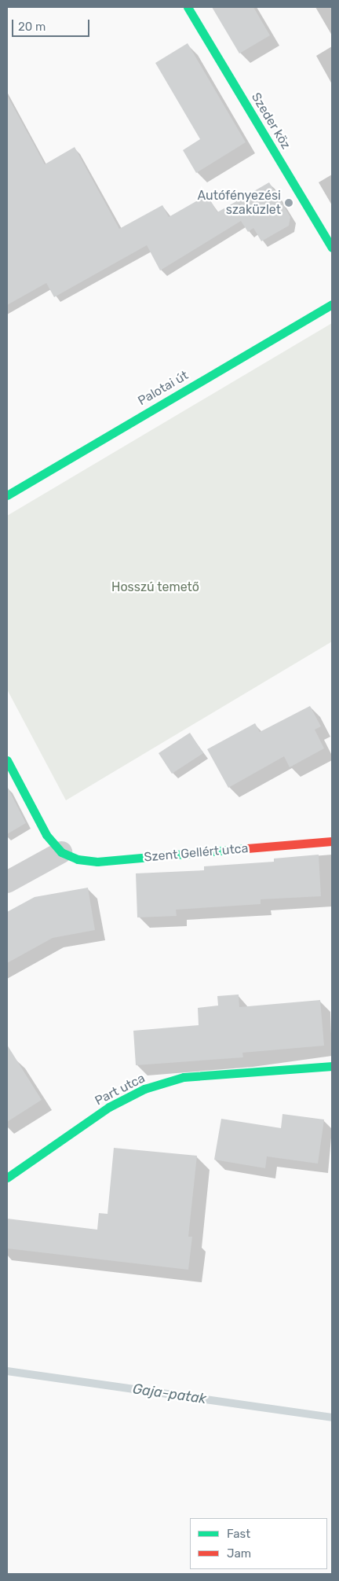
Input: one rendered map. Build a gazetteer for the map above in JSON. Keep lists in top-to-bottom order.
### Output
{
  "streets": {
    "street": [
      "Szeder köz",
      "Palotai út",
      "Szent Gellért utca",
      "Part utca"
    ]
  },
  "water": ["Gaja-patak"],
  "parks": ["Hosszú temető"],
  "places": ["Autófényezési szaküzlet"],
  "legend": ["Fast", "Jam"],
  "scale_bar": "20 m"
}
